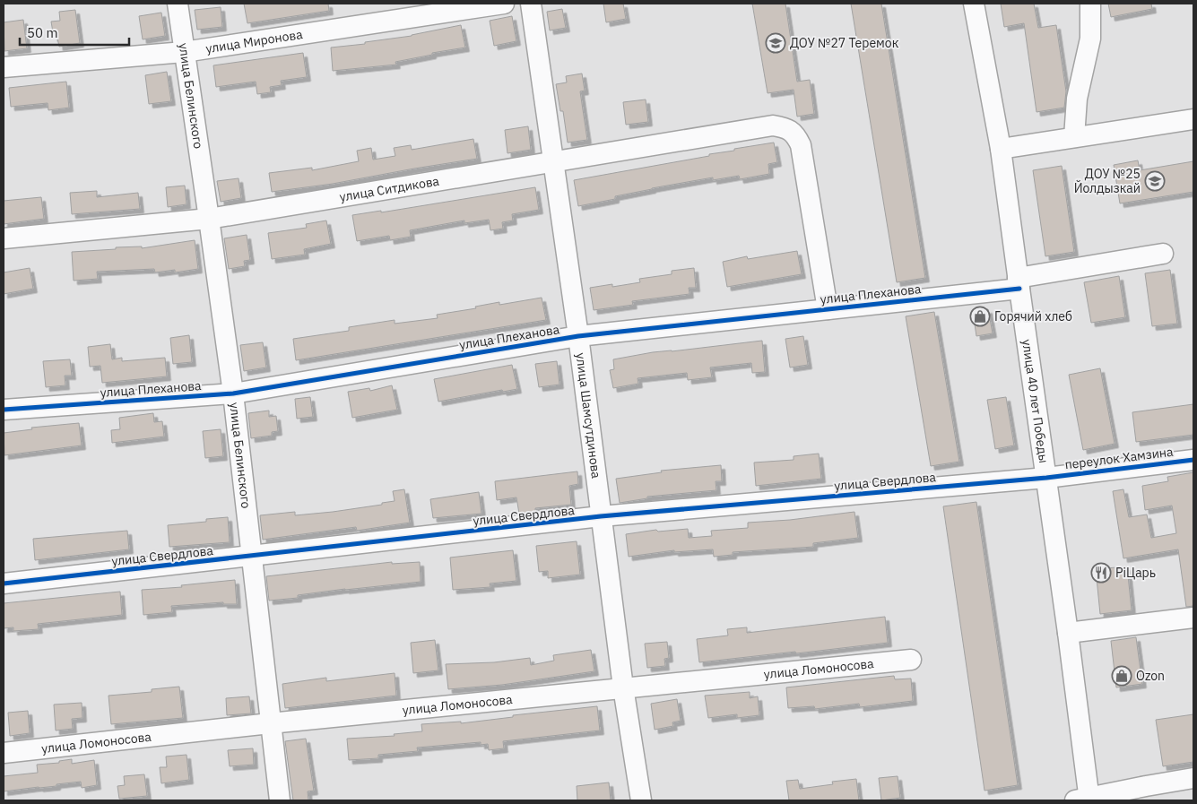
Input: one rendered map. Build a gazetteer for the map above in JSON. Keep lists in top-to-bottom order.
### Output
{
  "streets": {
    "street": [
      "улица Миронова",
      "улица Белинского",
      "улица Ситдикова",
      "улица Плеханова",
      "улица 40 лет Победы",
      "улица Шамсутдинова",
      "переулок Хамзина",
      "улица Свердлова",
      "улица Ломоносова"
    ]
  },
  "crossings": [
    ["улица Миронова", "улица Белинского"],
    ["улица Белинского", "улица Ситдикова"],
    ["улица Белинского", "улица Плеханова"],
    ["улица Белинского", "улица Свердлова"],
    ["улица Белинского", "улица Ломоносова"],
    ["улица Ситдикова", "улица Плеханова"],
    ["улица Ситдикова", "улица Шамсутдинова"],
    ["улица Плеханова", "улица 40 лет Победы"],
    ["улица Плеханова", "улица Шамсутдинова"],
    ["улица 40 лет Победы", "переулок Хамзина"],
    ["улица 40 лет Победы", "улица Свердлова"],
    ["улица Шамсутдинова", "улица Свердлова"],
    ["улица Шамсутдинова", "улица Ломоносова"],
    ["переулок Хамзина", "улица Свердлова"]
  ],
  "places": {
    "school or university": ["ДОУ №27 Теремок", "ДОУ №25 Йолдызкай"],
    "shop": ["Горячий хлеб", "Ozon"],
    "restaurant": ["PiЦарь"]
  },
  "scale_bar": "50 m"
}
